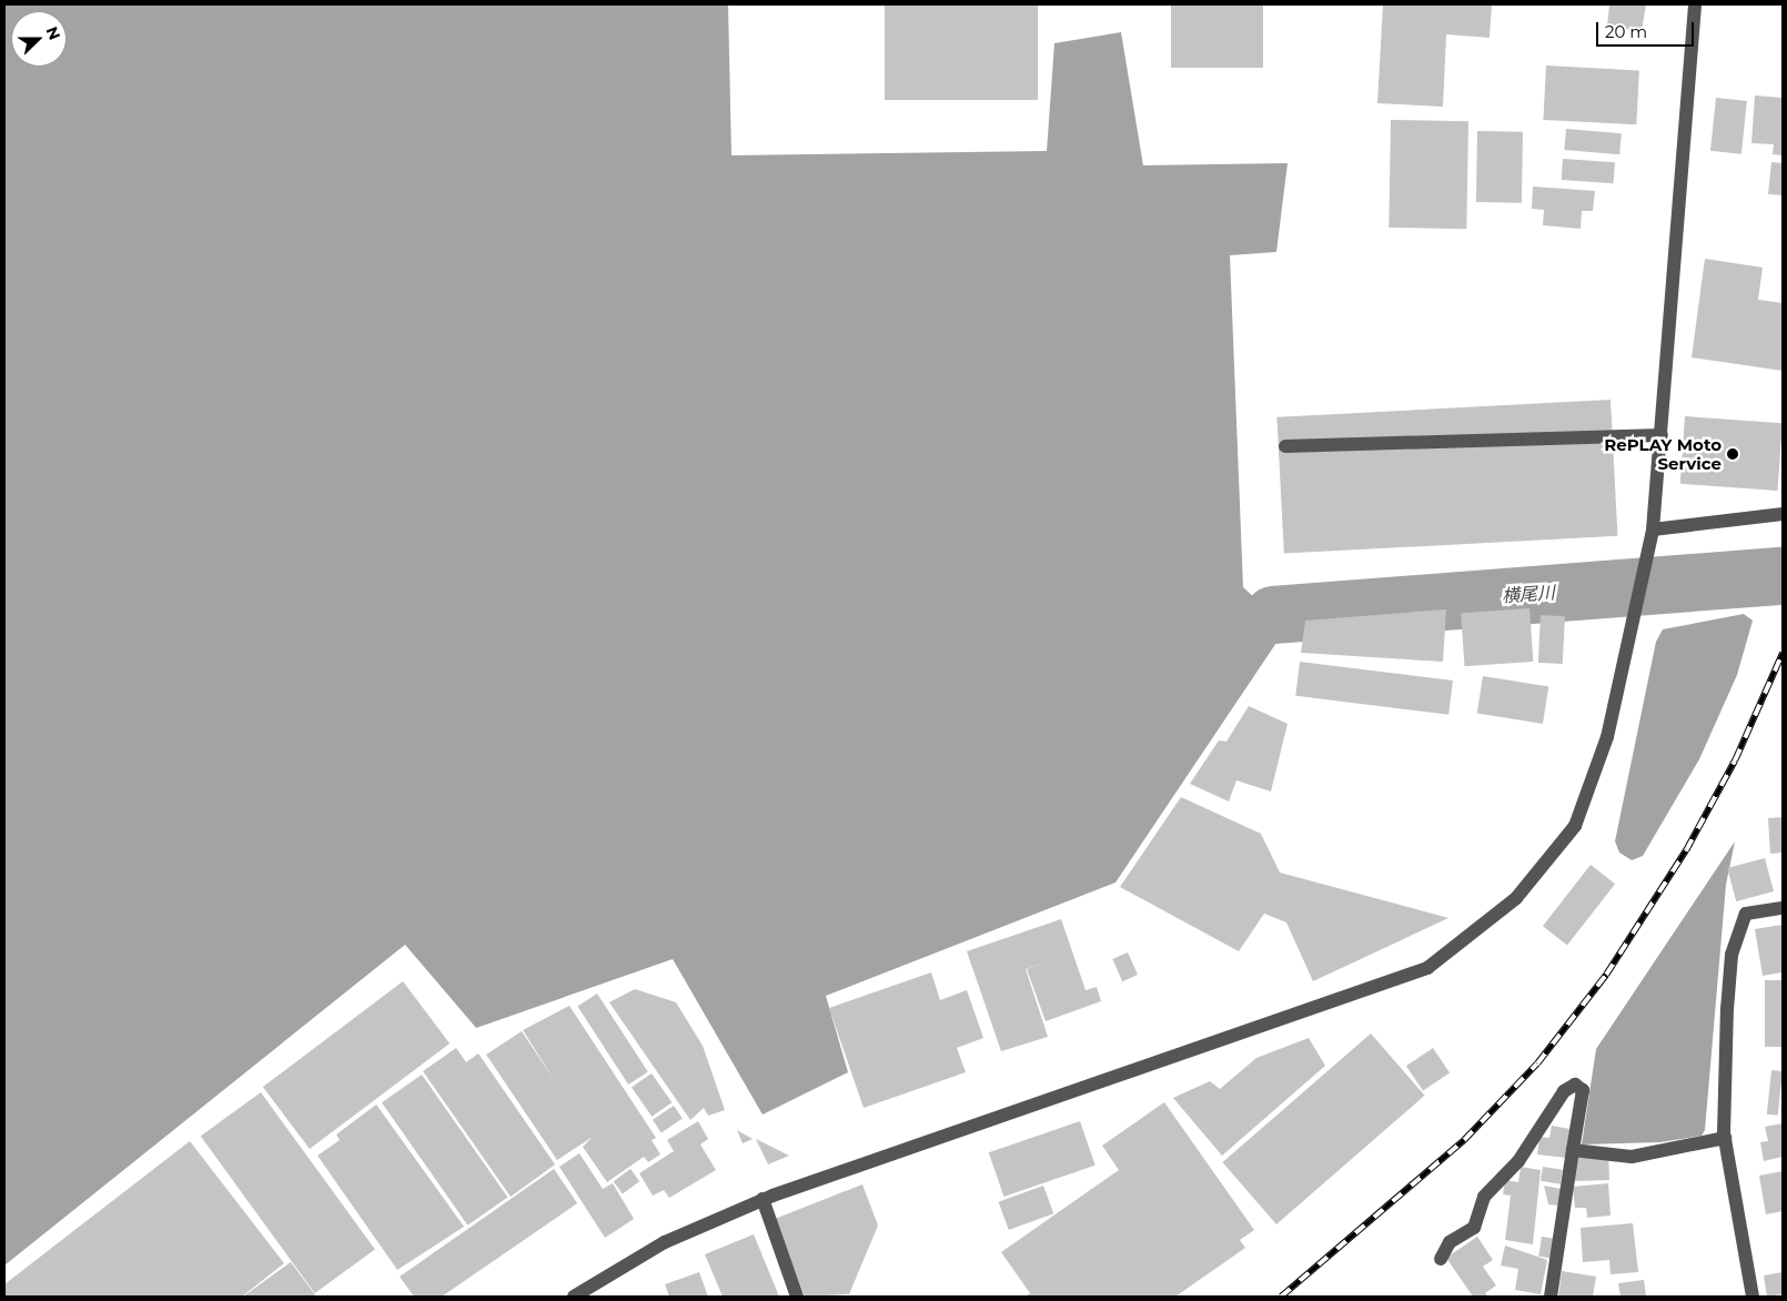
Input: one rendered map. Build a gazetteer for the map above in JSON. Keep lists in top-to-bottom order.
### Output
{
  "water": ["横尾川"],
  "places": ["RePLAY Moto Service"],
  "scale_bar": "20 m",
  "north": "right"
}
